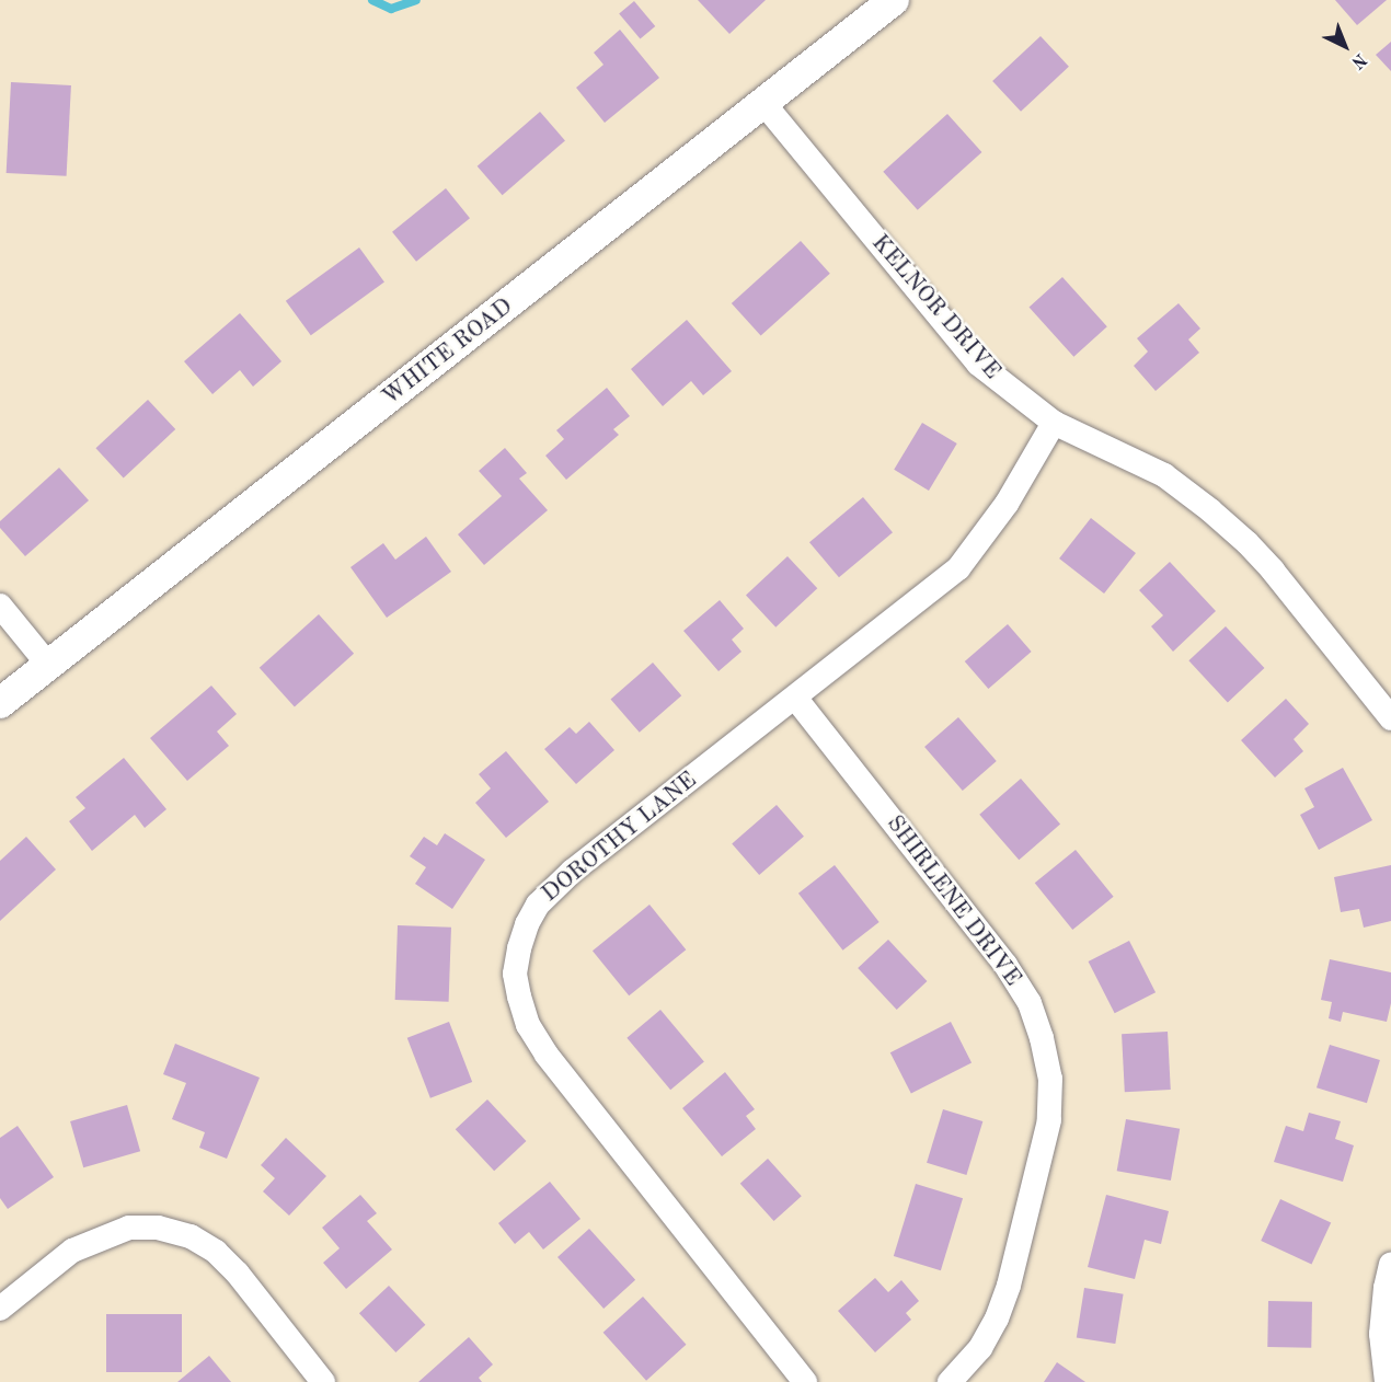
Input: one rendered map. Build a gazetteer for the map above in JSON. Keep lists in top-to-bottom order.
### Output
{
  "streets": {
    "street": [
      "KELNOR DRIVE",
      "WHITE ROAD",
      "DOROTHY LANE",
      "SHIRLENE DRIVE"
    ]
  },
  "crossings": [
    ["KELNOR DRIVE", "WHITE ROAD"],
    ["KELNOR DRIVE", "DOROTHY LANE"],
    ["DOROTHY LANE", "SHIRLENE DRIVE"]
  ],
  "north": "bottom right"
}
